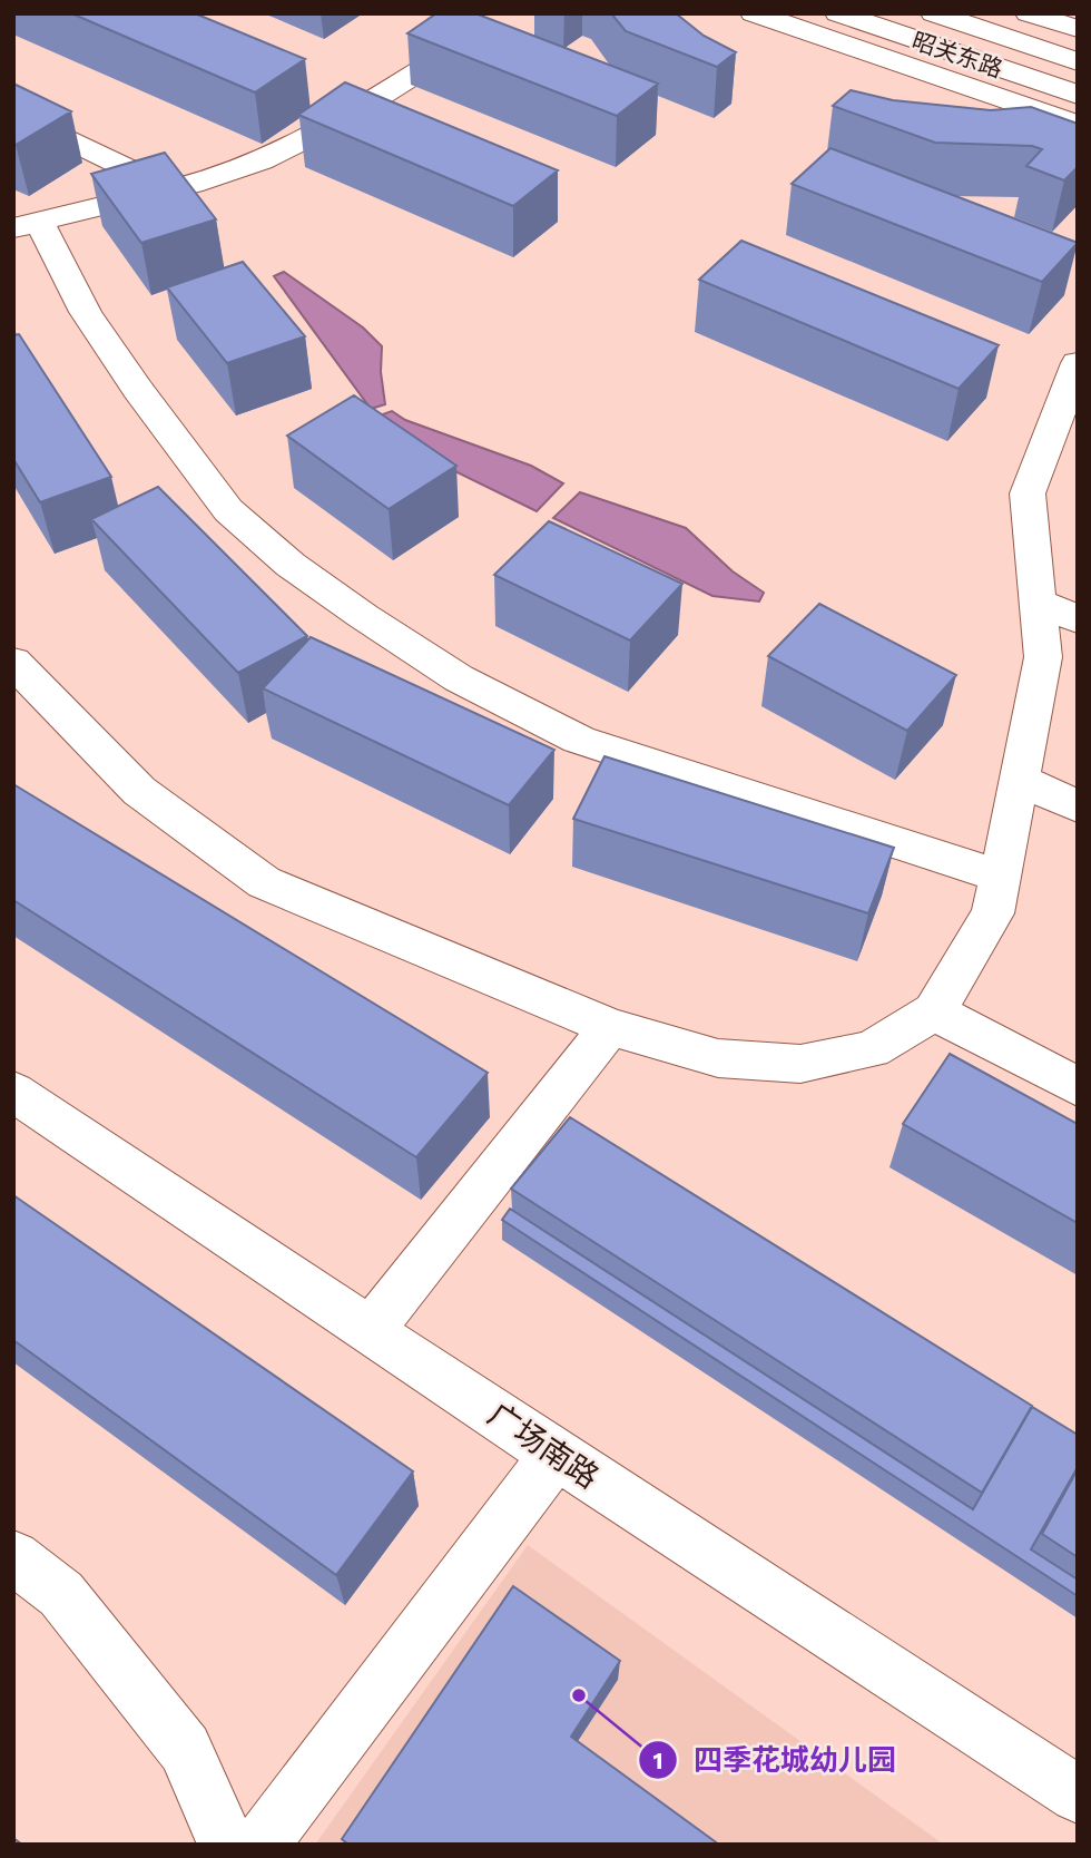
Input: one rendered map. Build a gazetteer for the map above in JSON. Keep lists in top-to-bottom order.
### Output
{
  "streets": {
    "street": ["昭关东路", "广场南路"]
  },
  "places": ["四季花城幼儿园"]
}
